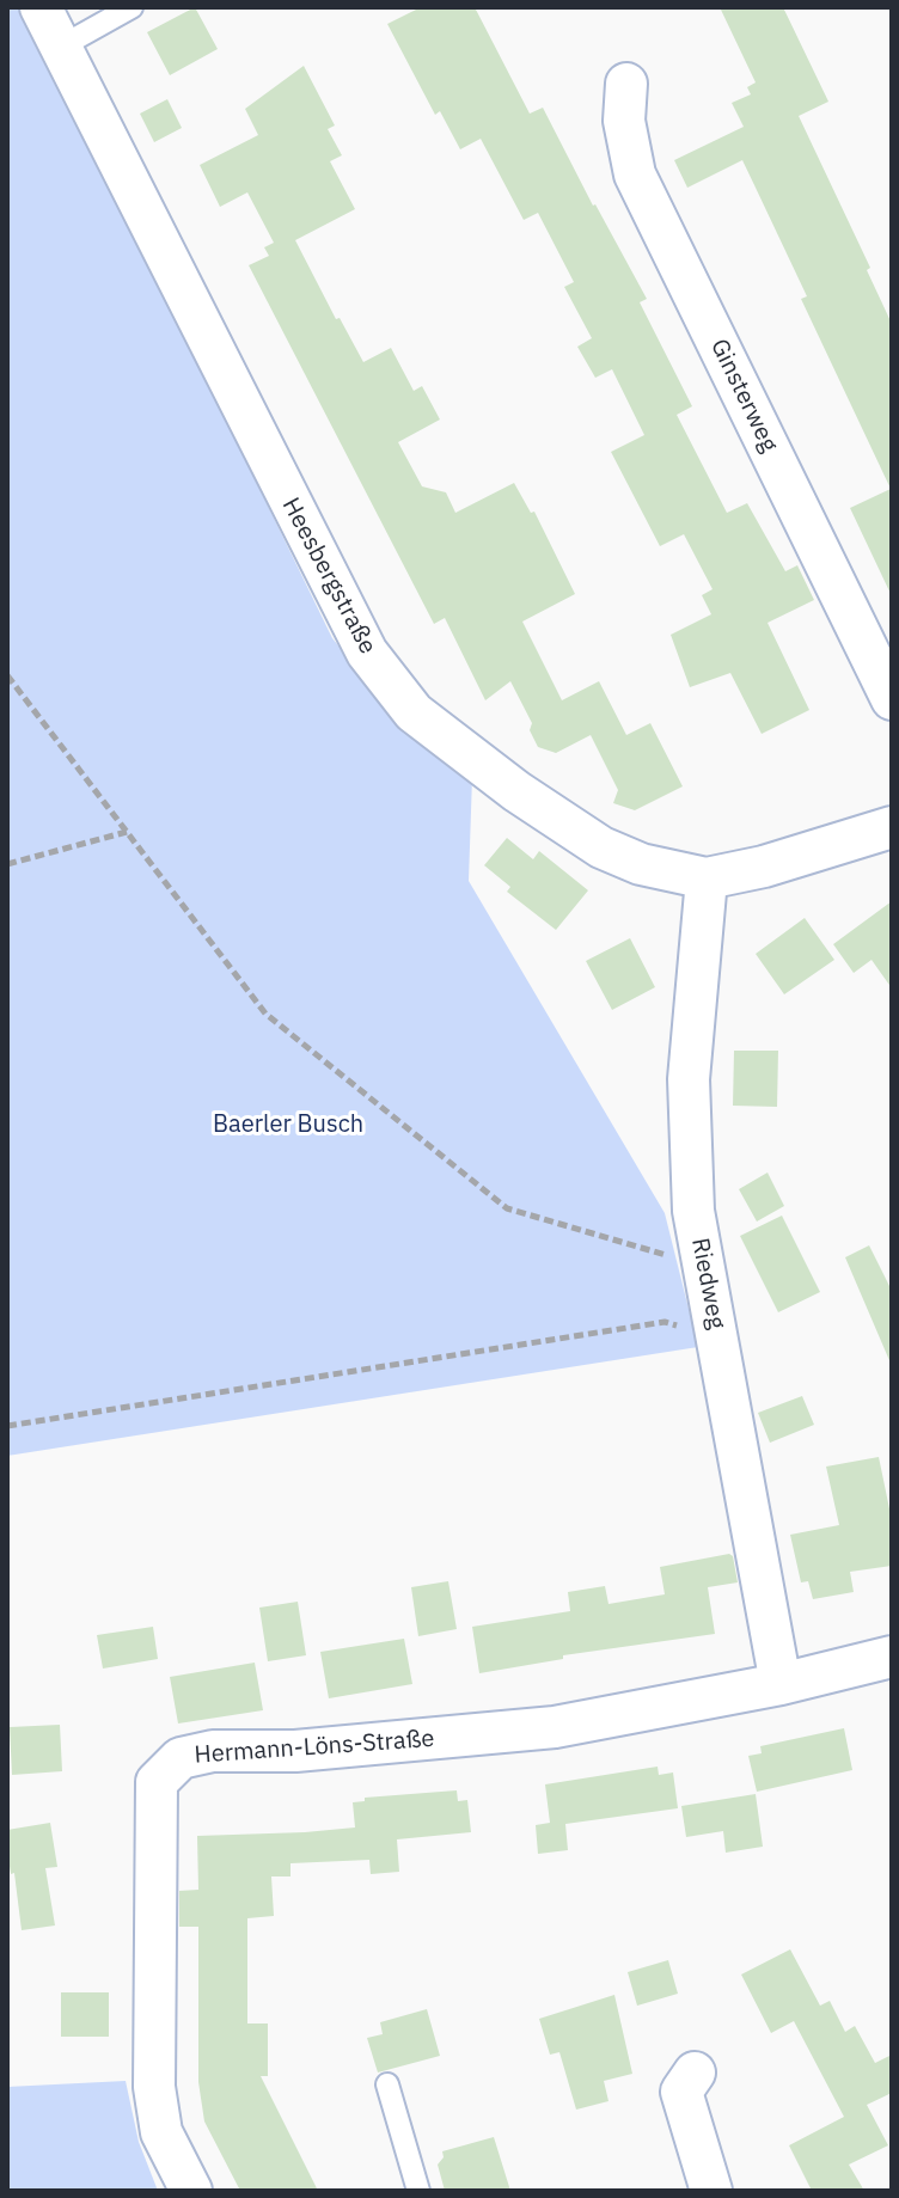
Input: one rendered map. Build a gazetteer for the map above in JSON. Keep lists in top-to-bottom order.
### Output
{
  "streets": {
    "street": [
      "Ginsterweg",
      "Heesbergstraße",
      "Riedweg",
      "Hermann-Löns-Straße"
    ]
  },
  "crossings": [
    ["Heesbergstraße", "Riedweg"],
    ["Riedweg", "Hermann-Löns-Straße"]
  ],
  "parks": ["Baerler Busch"]
}
